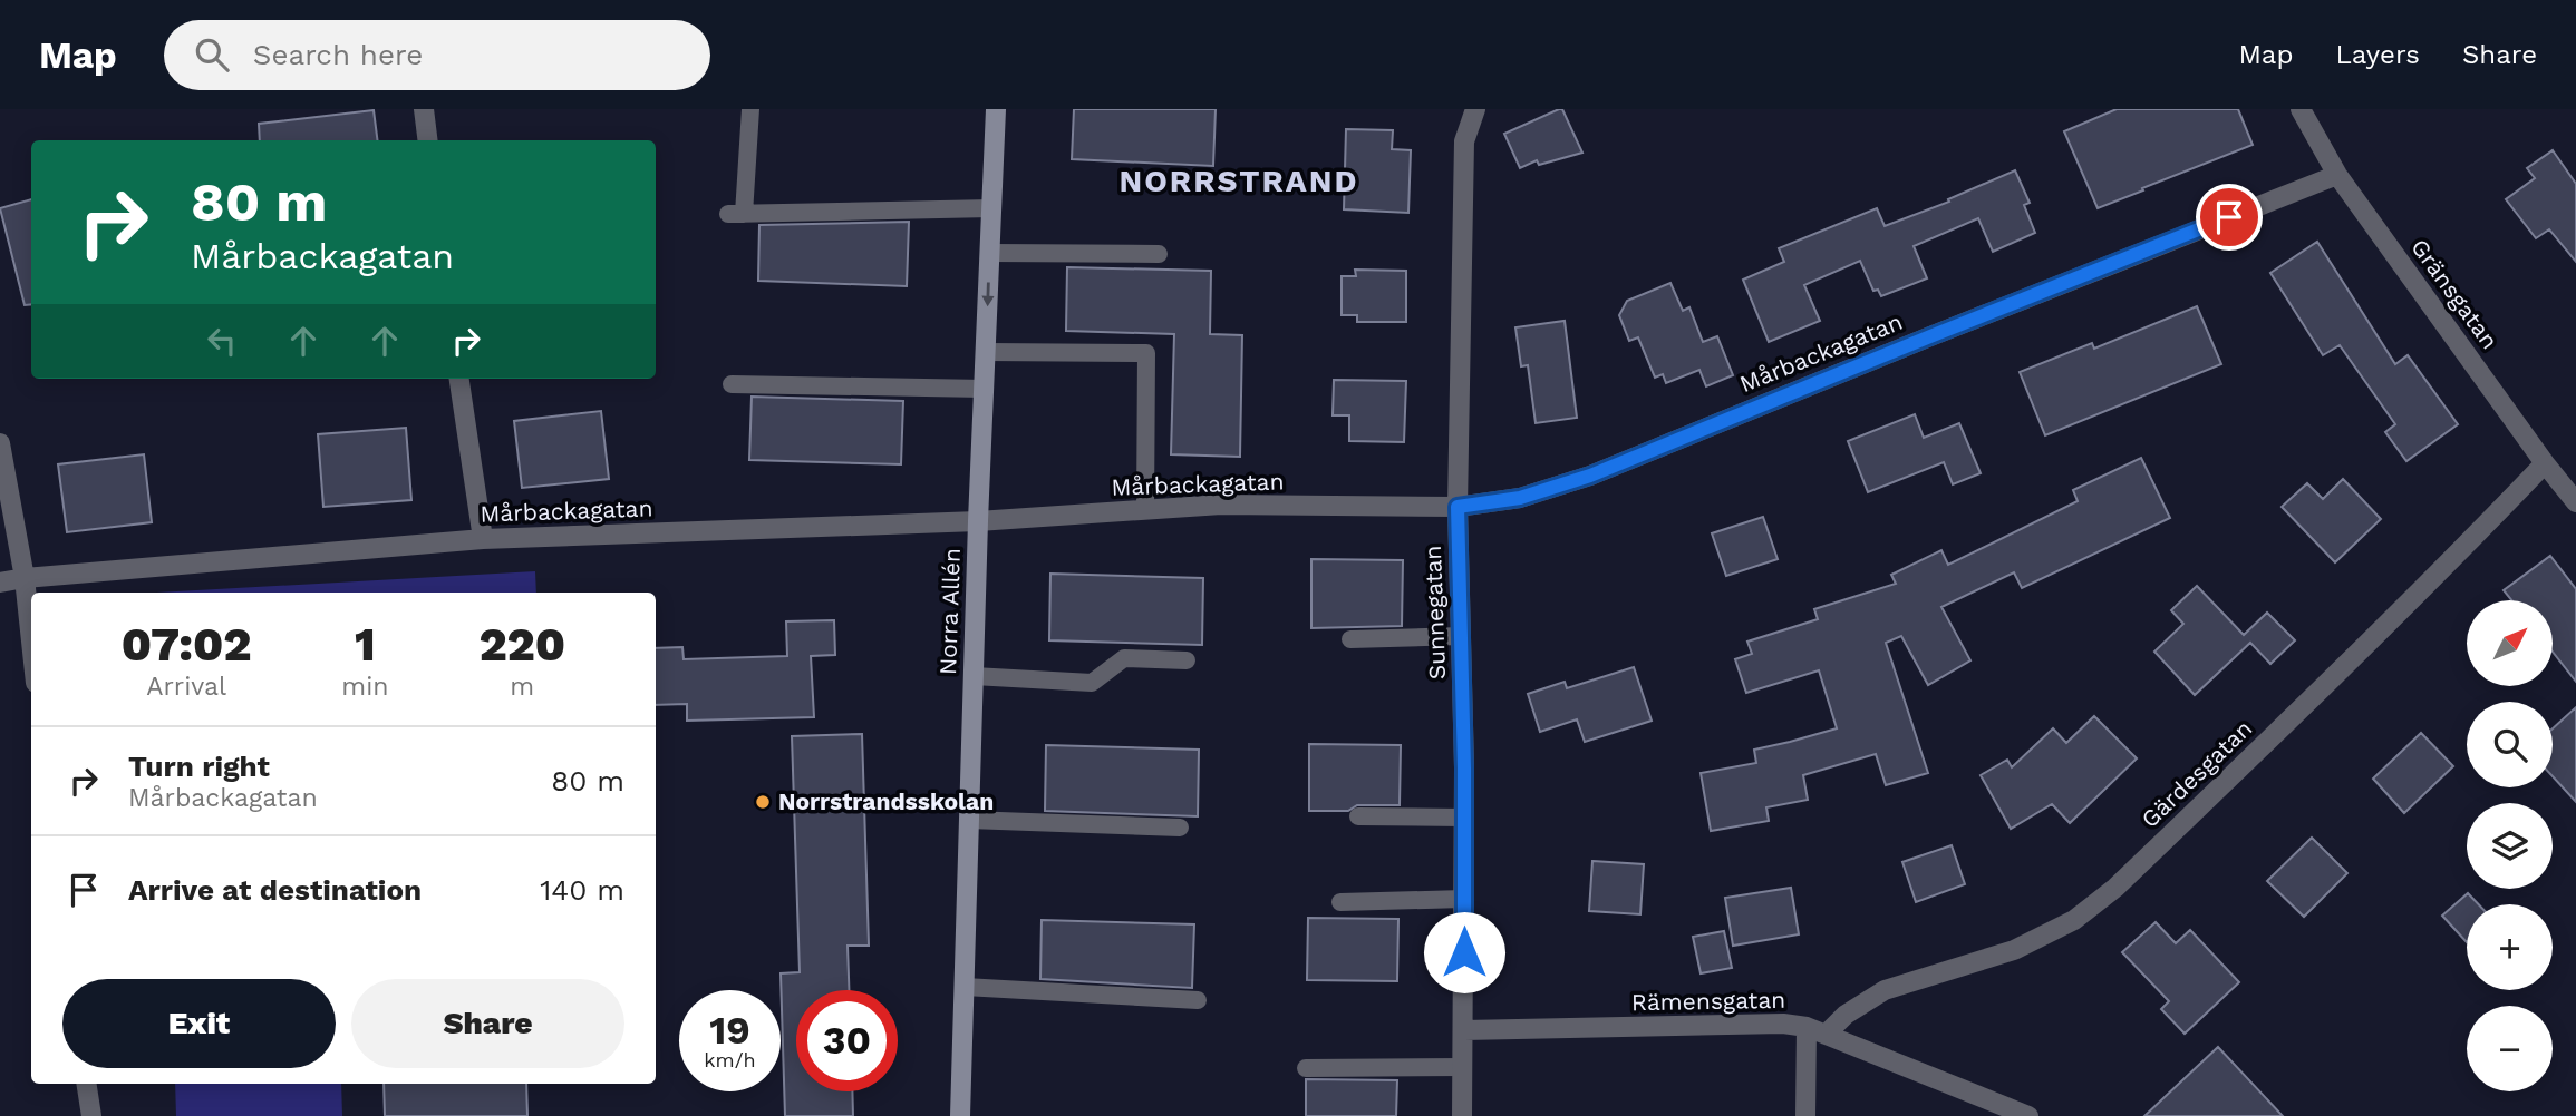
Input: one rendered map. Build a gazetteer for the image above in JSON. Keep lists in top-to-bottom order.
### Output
{
  "streets": {
    "street": [
      "Gränsgatan",
      "Mårbackagatan",
      "Norra Allén",
      "Sunnegatan",
      "Gärdesgatan",
      "Rämensgatan"
    ]
  },
  "crossings": [
    ["Gränsgatan", "Mårbackagatan"],
    ["Gränsgatan", "Gärdesgatan"],
    ["Mårbackagatan", "Norra Allén"],
    ["Mårbackagatan", "Sunnegatan"],
    ["Sunnegatan", "Rämensgatan"],
    ["Gärdesgatan", "Rämensgatan"]
  ],
  "districts": ["NORRSTRAND"],
  "places": ["Norrstrandsskolan"],
  "north": "top right",
  "page": {
    "header": "Map",
    "search": "Search here",
    "nav": ["Map", "Layers", "Share"],
    "turn": ["80 m", "Mårbackagatan"],
    "eta": [
      "07:02",
      "Arrival",
      "1",
      "min",
      "220",
      "m"
    ],
    "map_buttons": ["+", "−"],
    "list": [
      {
        "name": "Turn right",
        "note": "Mårbackagatan",
        "value": "80 m"
      },
      {
        "name": "Arrive at destination",
        "value": "140 m"
      }
    ],
    "buttons": ["Exit", "Share"],
    "speed": "19 km/h",
    "limit": "30"
  }
}
